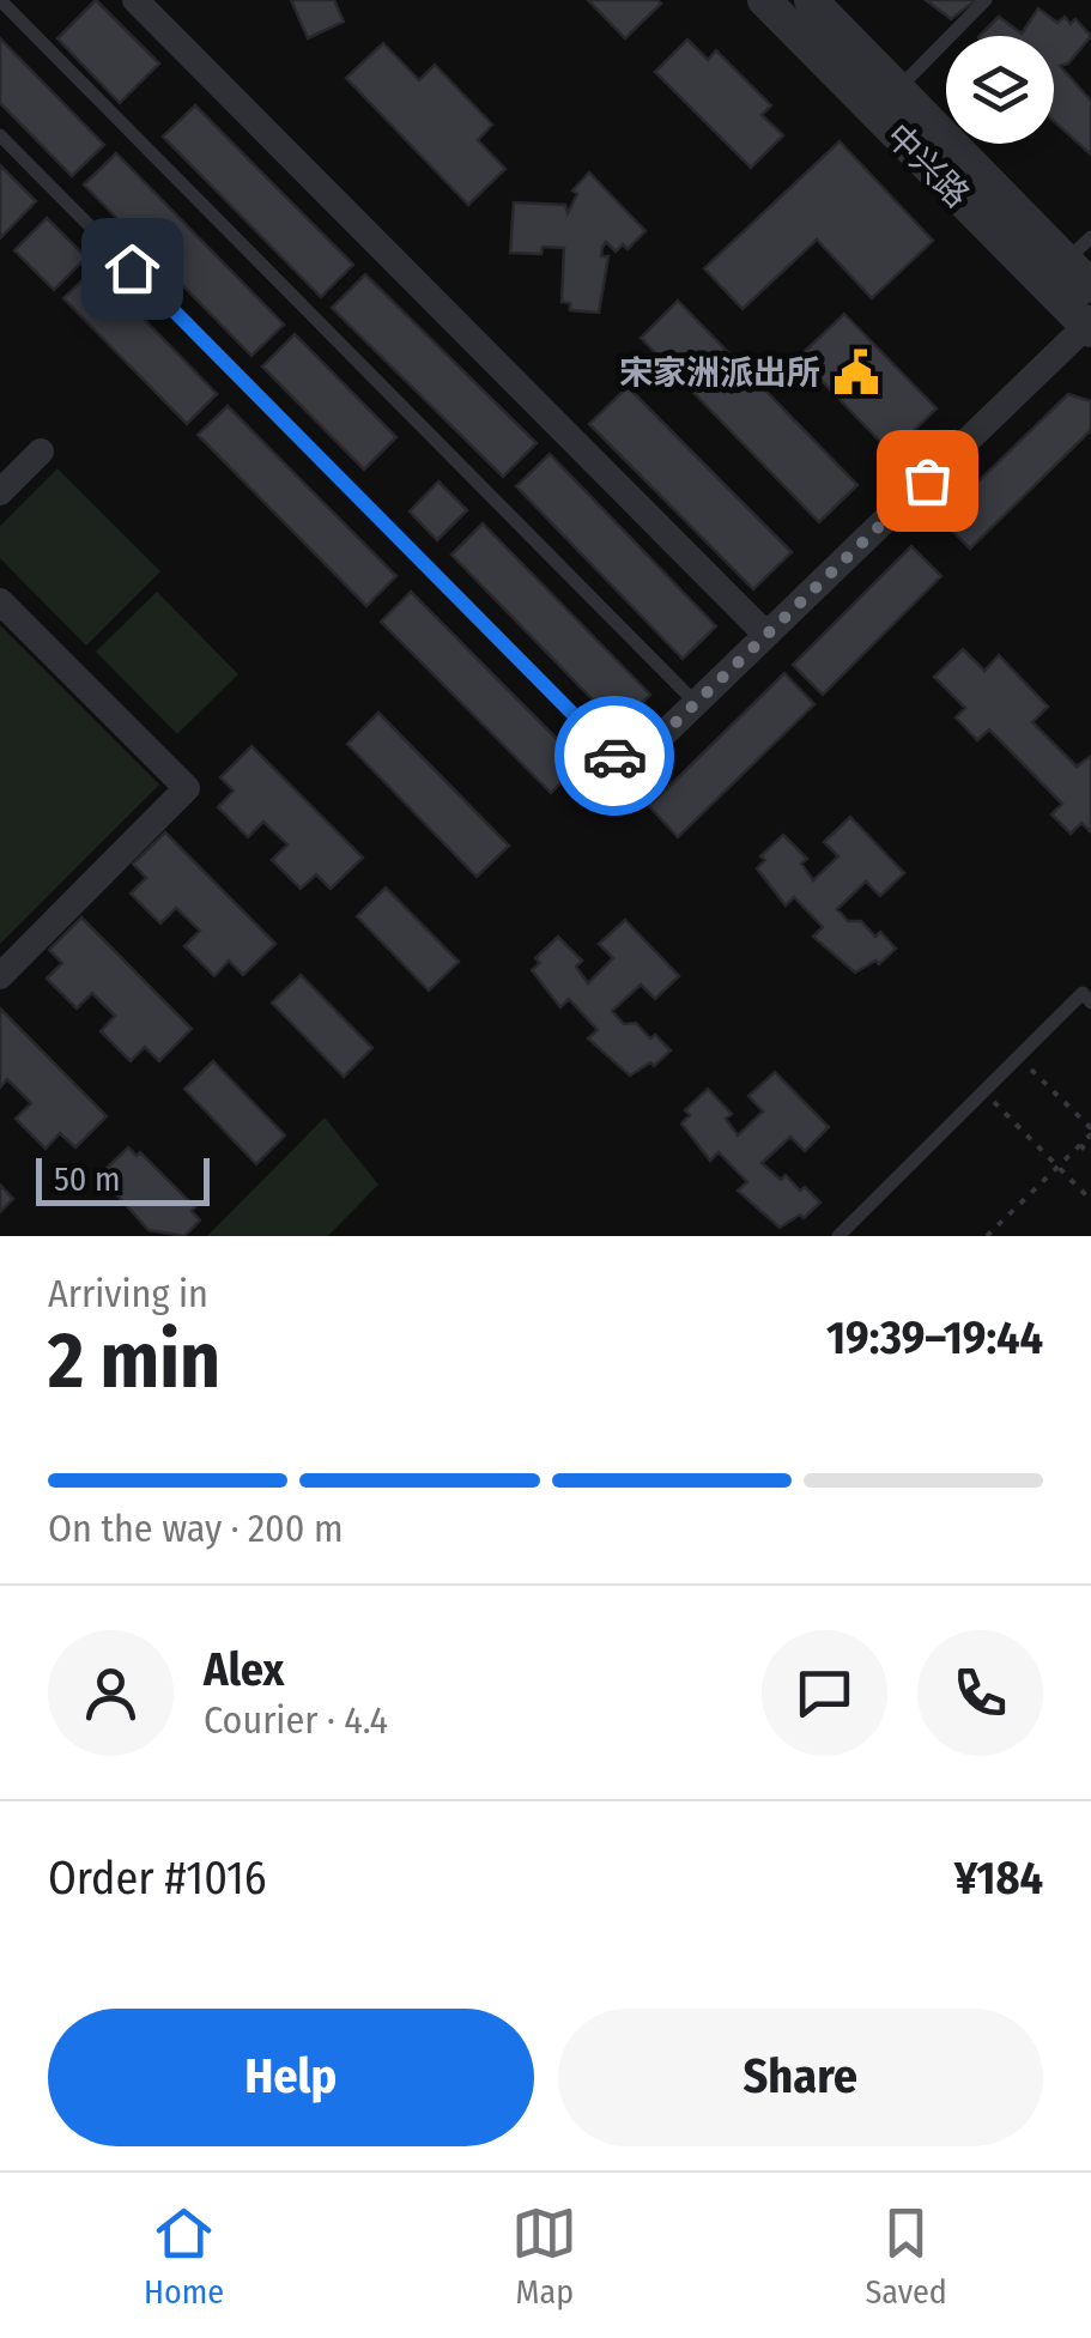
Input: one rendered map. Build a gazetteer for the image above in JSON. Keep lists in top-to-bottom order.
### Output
{
  "streets": {
    "street": ["中兴路"]
  },
  "places": {
    "public building": ["宋家洲派出所"]
  },
  "scale_bar": "50 m",
  "page": {
    "scale": "50 m",
    "heading": ["2 min", "Arriving in", "19:39–19:44"],
    "panel": [
      "Alex",
      "Courier · 4.4",
      "Order #1016",
      "¥184"
    ],
    "bar": "On the way · 200 m",
    "buttons": ["Help", "Share"],
    "tabs": ["Home", "Map", "Saved"]
  }
}
